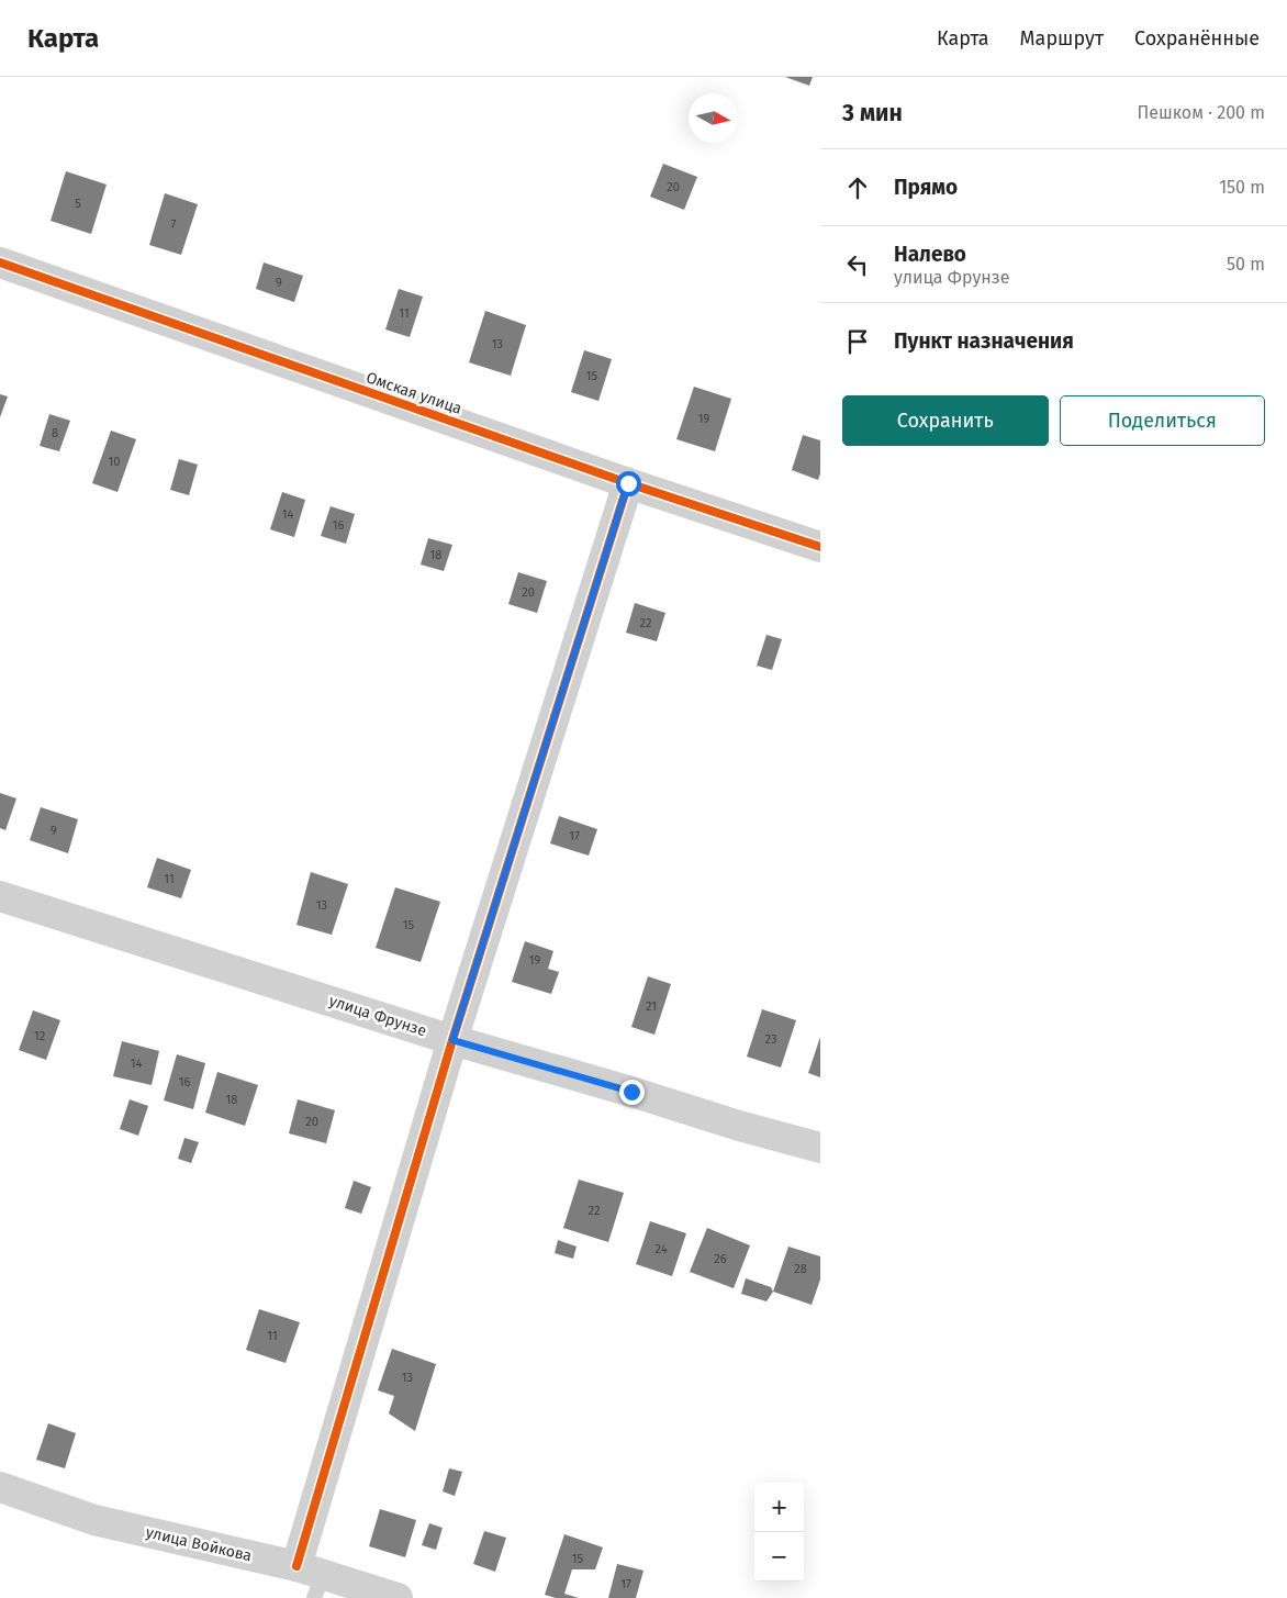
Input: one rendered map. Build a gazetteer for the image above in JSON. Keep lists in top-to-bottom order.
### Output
{
  "streets": {
    "street": ["Омская улица", "улица Фрунзе", "улица Войкова"]
  },
  "house_numbers": [
    "20",
    "5",
    "7",
    "9",
    "11",
    "13",
    "15",
    "19",
    "8",
    "10",
    "14",
    "16",
    "18",
    "20",
    "22",
    "9",
    "17",
    "11",
    "13",
    "15",
    "19",
    "21",
    "12",
    "23",
    "14",
    "16",
    "18",
    "20",
    "22",
    "24",
    "26",
    "28",
    "11",
    "13",
    "15",
    "17"
  ],
  "north": "right",
  "page": {
    "header": "Карта",
    "nav": ["Карта", "Маршрут", "Сохранённые"],
    "heading": ["3 мин", "Пешком · 200 m"],
    "list": [
      ["Прямо", "150 m"],
      ["Налево", "улица Фрунзе", "50 m"],
      "Пункт назначения"
    ],
    "buttons": ["Сохранить", "Поделиться"],
    "map_buttons": ["+", "−"]
  }
}
